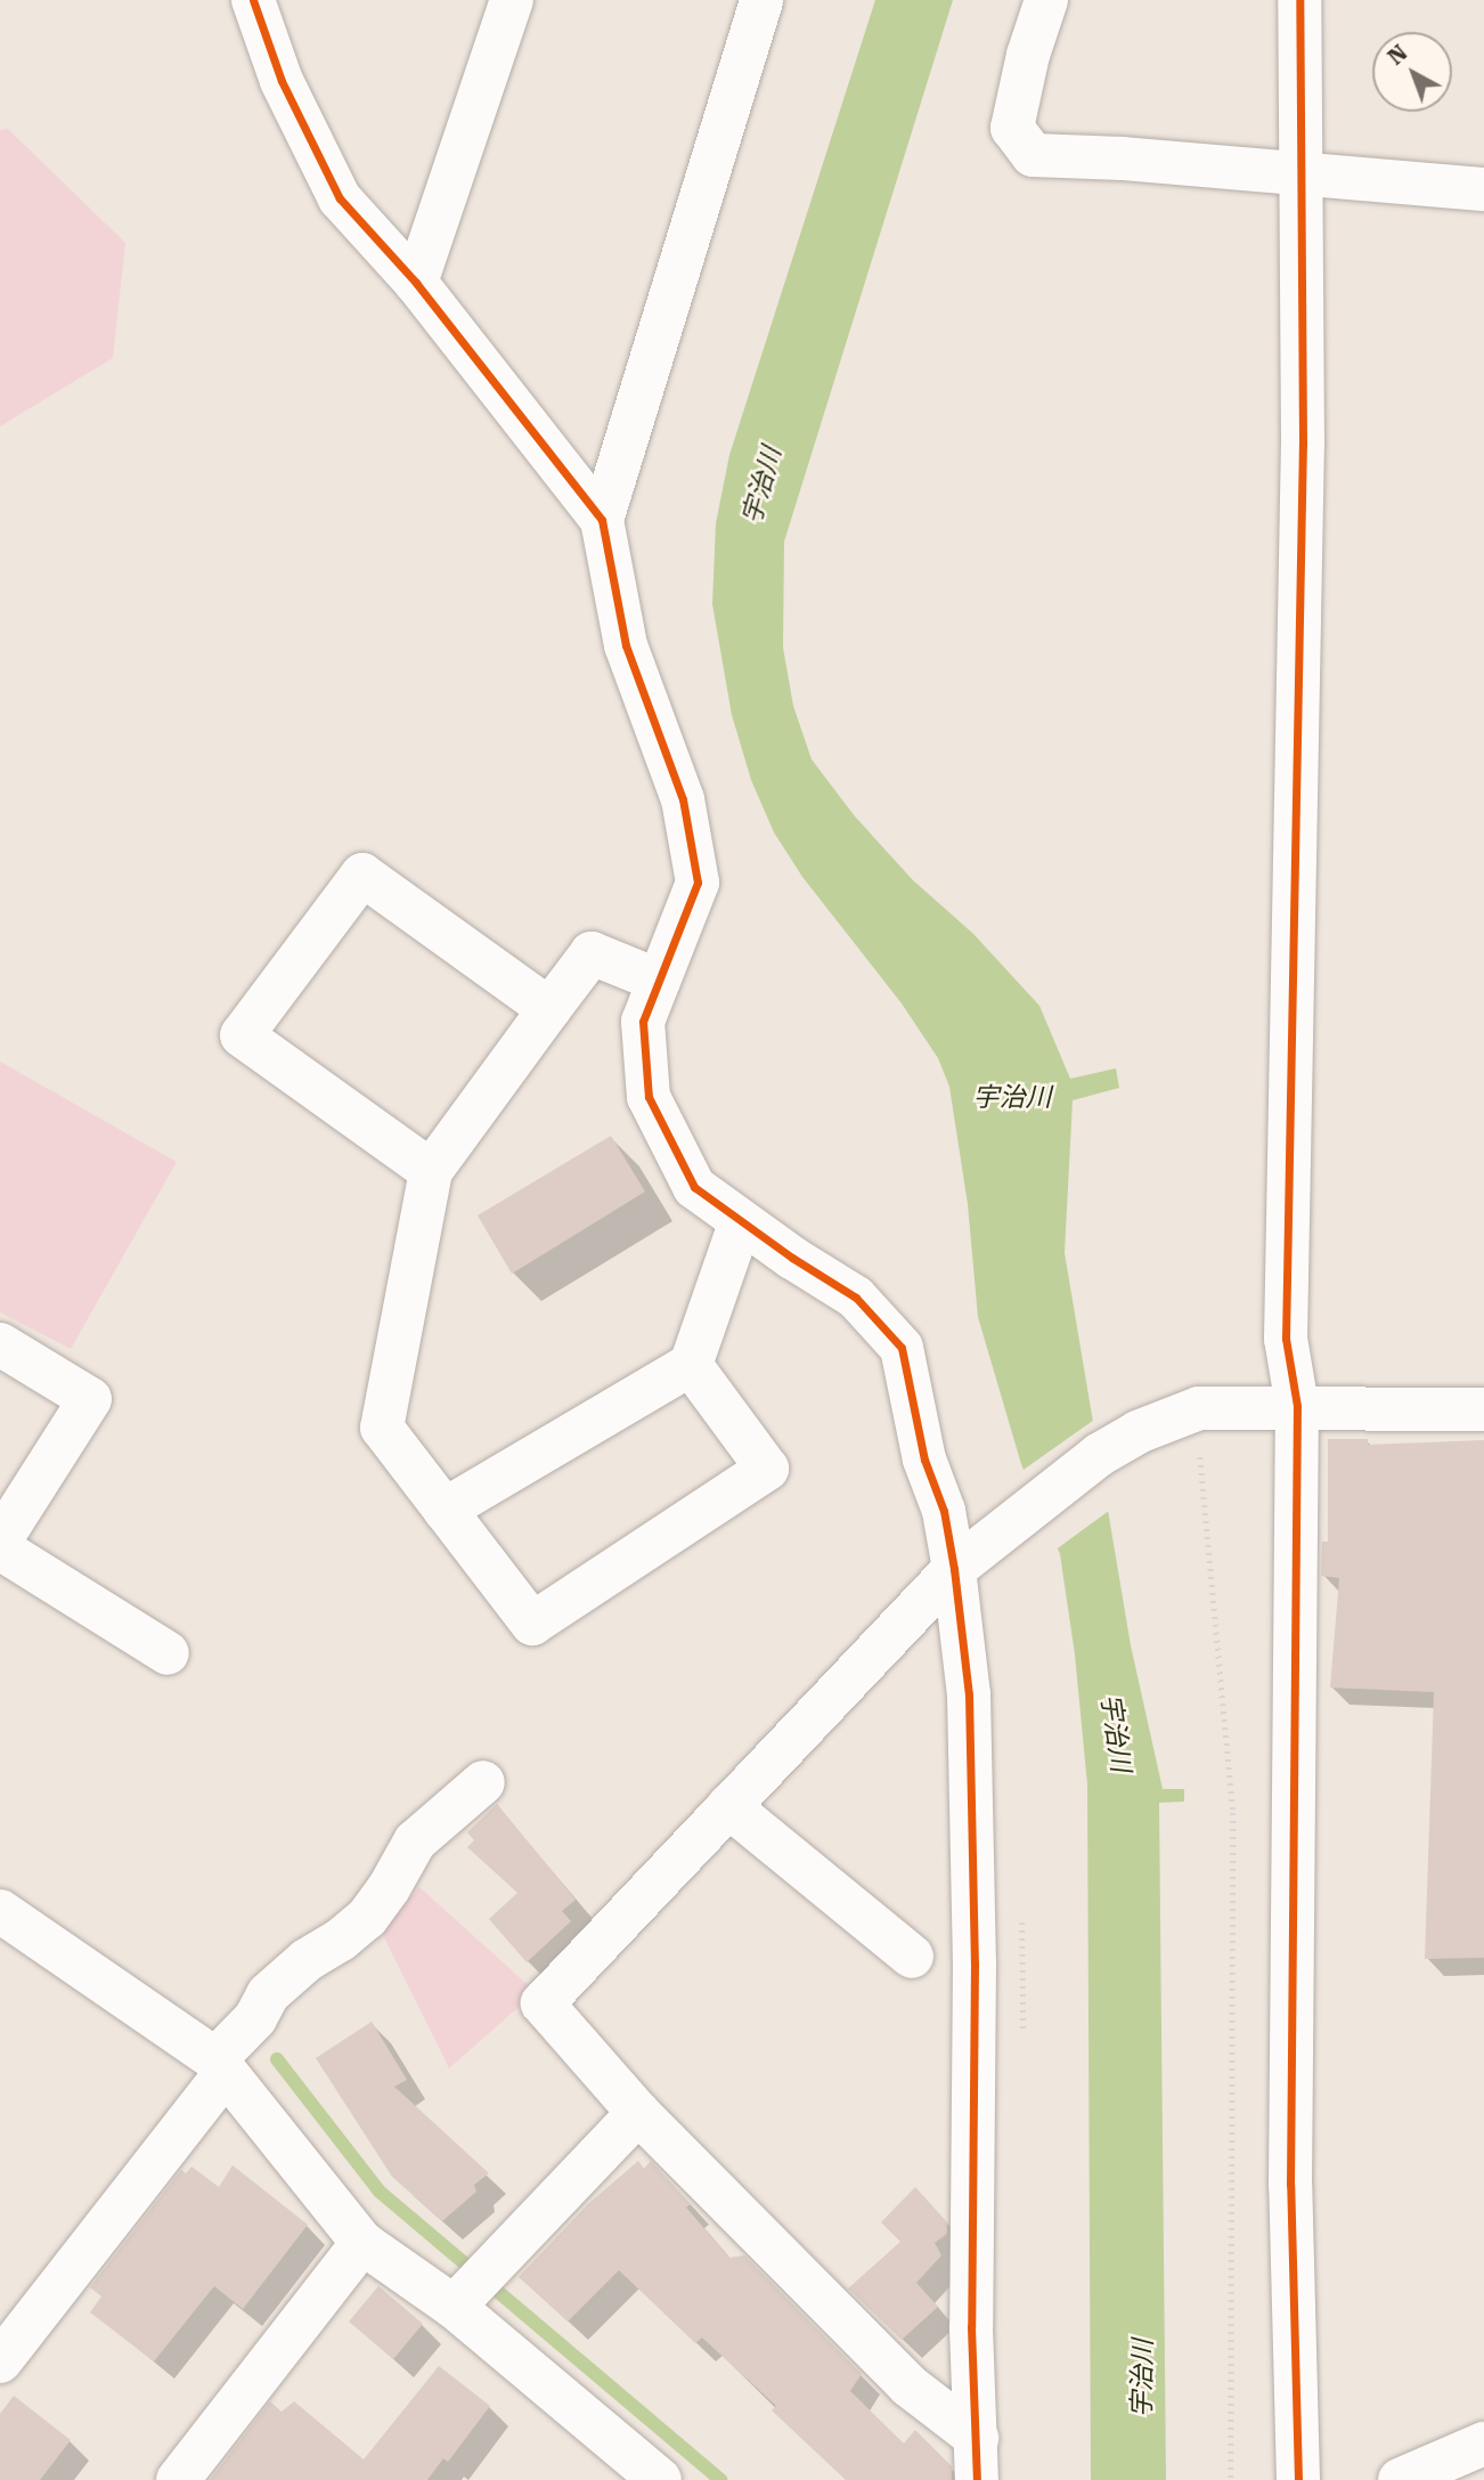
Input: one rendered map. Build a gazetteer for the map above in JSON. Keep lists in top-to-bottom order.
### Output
{
  "water": ["宇治川"],
  "north": "top left"
}
